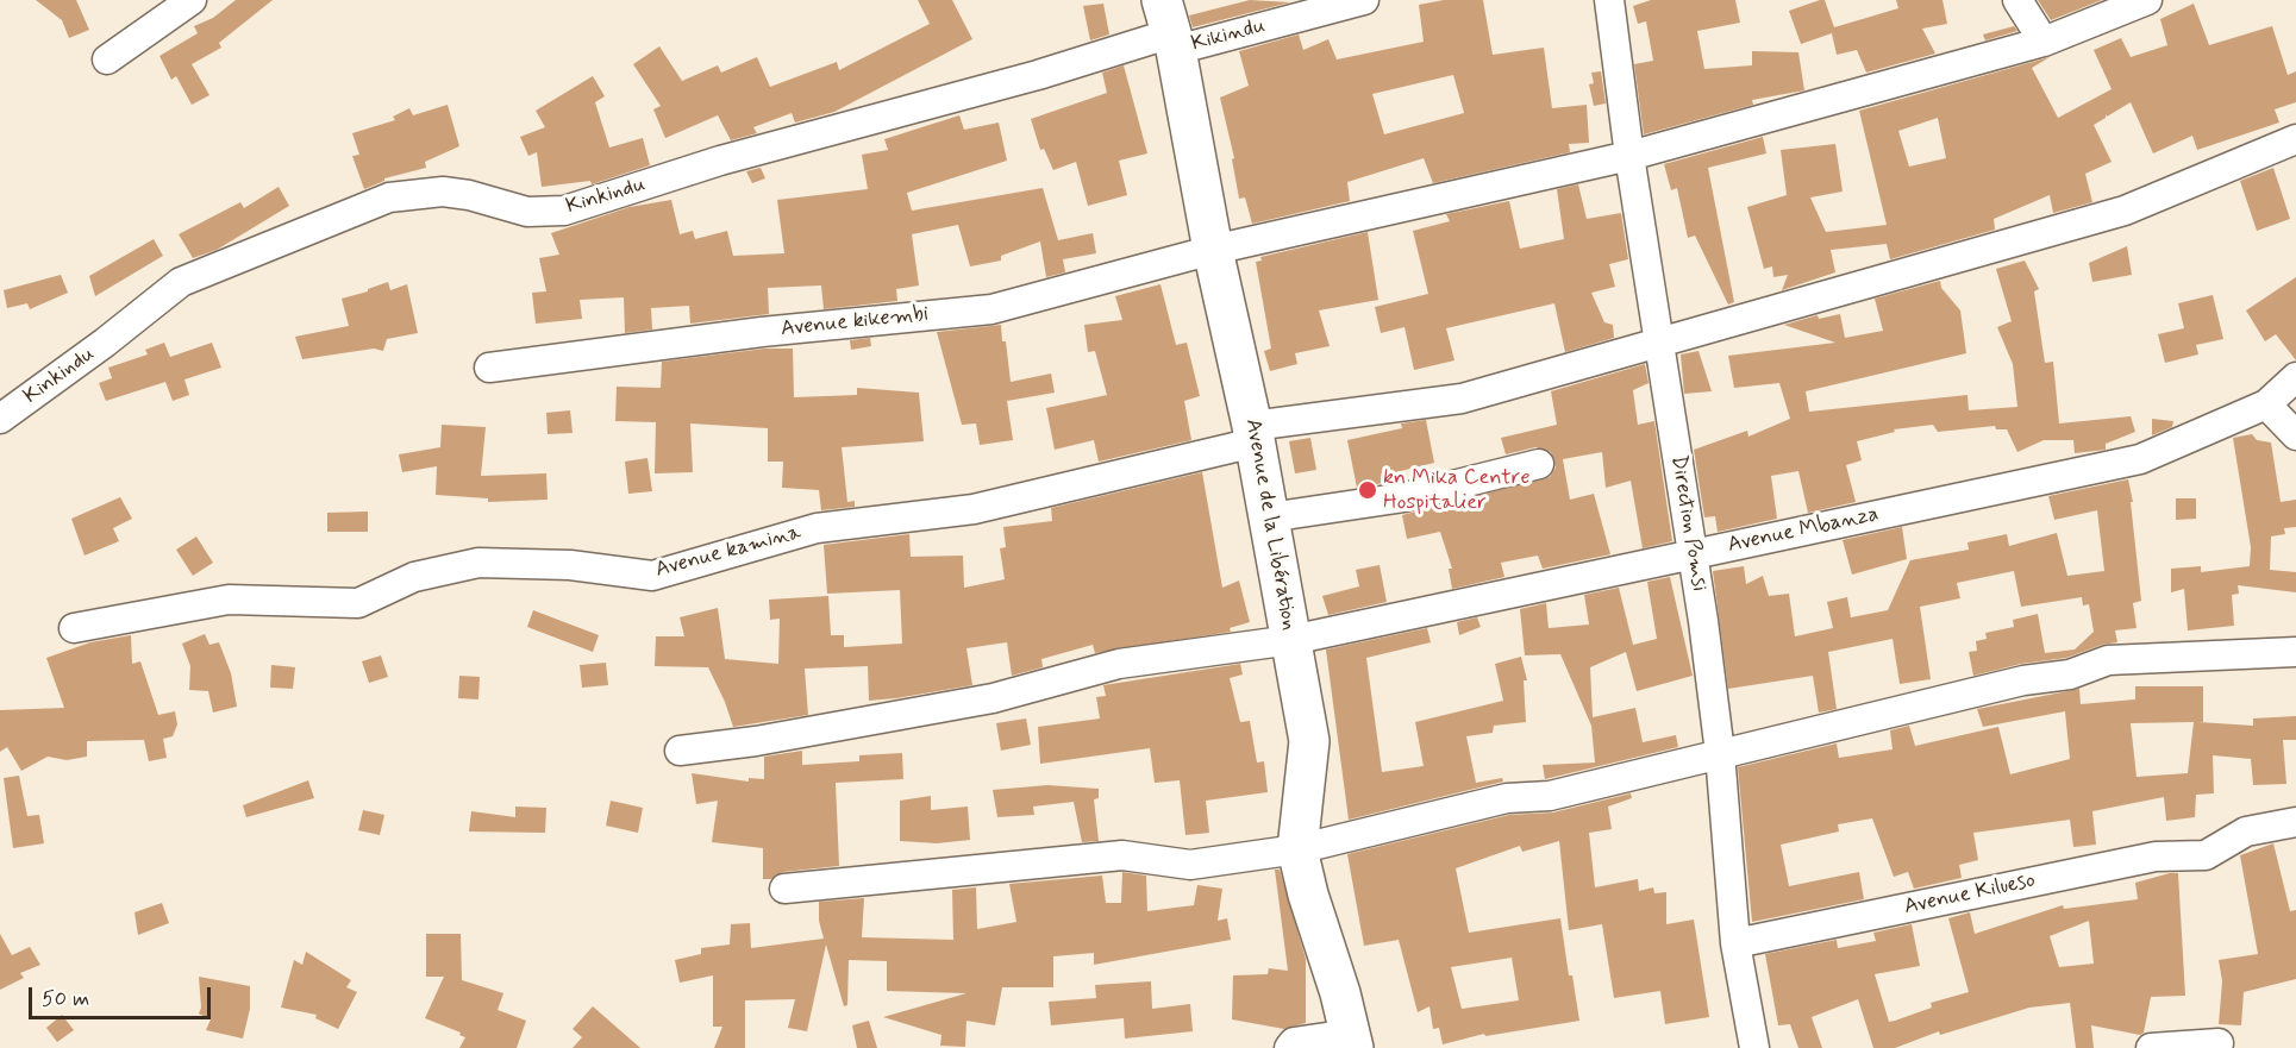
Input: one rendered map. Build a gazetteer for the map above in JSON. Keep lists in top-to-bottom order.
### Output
{
  "streets": {
    "highway": ["Avenue de la Libération"],
    "street": [
      "Kikindu",
      "Kinkindu",
      "Avenue kikembi",
      "Direction Pomsi",
      "Avenue Mbanza",
      "Avenue kamina",
      "Avenue Kilueso"
    ]
  },
  "crossings": [
    ["Kikindu", "Kinkindu"],
    ["Kikindu", "Avenue de la Libération"],
    ["Kinkindu", "Avenue de la Libération"],
    ["Avenue kikembi", "Direction Pomsi"],
    ["Avenue kikembi", "Avenue de la Libération"],
    ["Direction Pomsi", "Avenue Mbanza"],
    ["Direction Pomsi", "Avenue kamina"],
    ["Direction Pomsi", "Avenue Kilueso"],
    ["Avenue de la Libération", "Avenue Mbanza"],
    ["Avenue de la Libération", "Avenue kamina"]
  ],
  "places": ["kn Mika Centre Hospitalier"],
  "scale_bar": "50 m"
}
